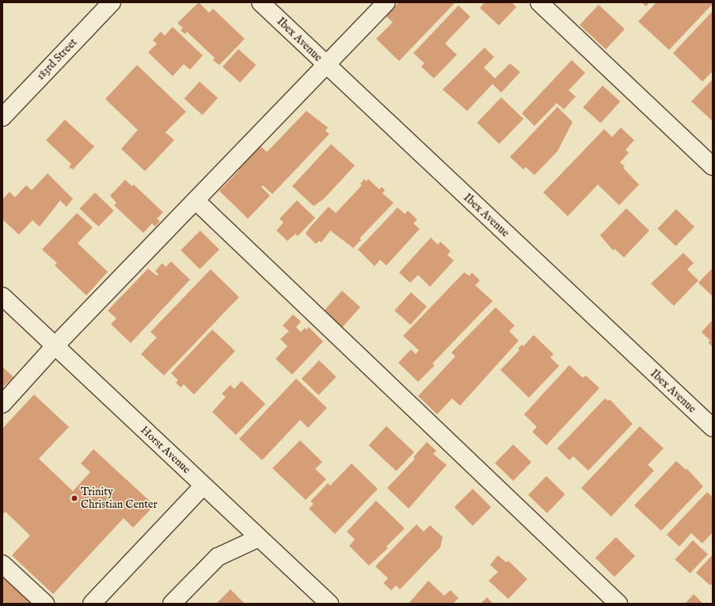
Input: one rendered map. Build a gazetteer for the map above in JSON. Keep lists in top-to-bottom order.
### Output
{
  "streets": {
    "street": ["Ibex Avenue", "183rd Street", "Horst Avenue"]
  },
  "places": ["Trinity Christian Center"]
}
